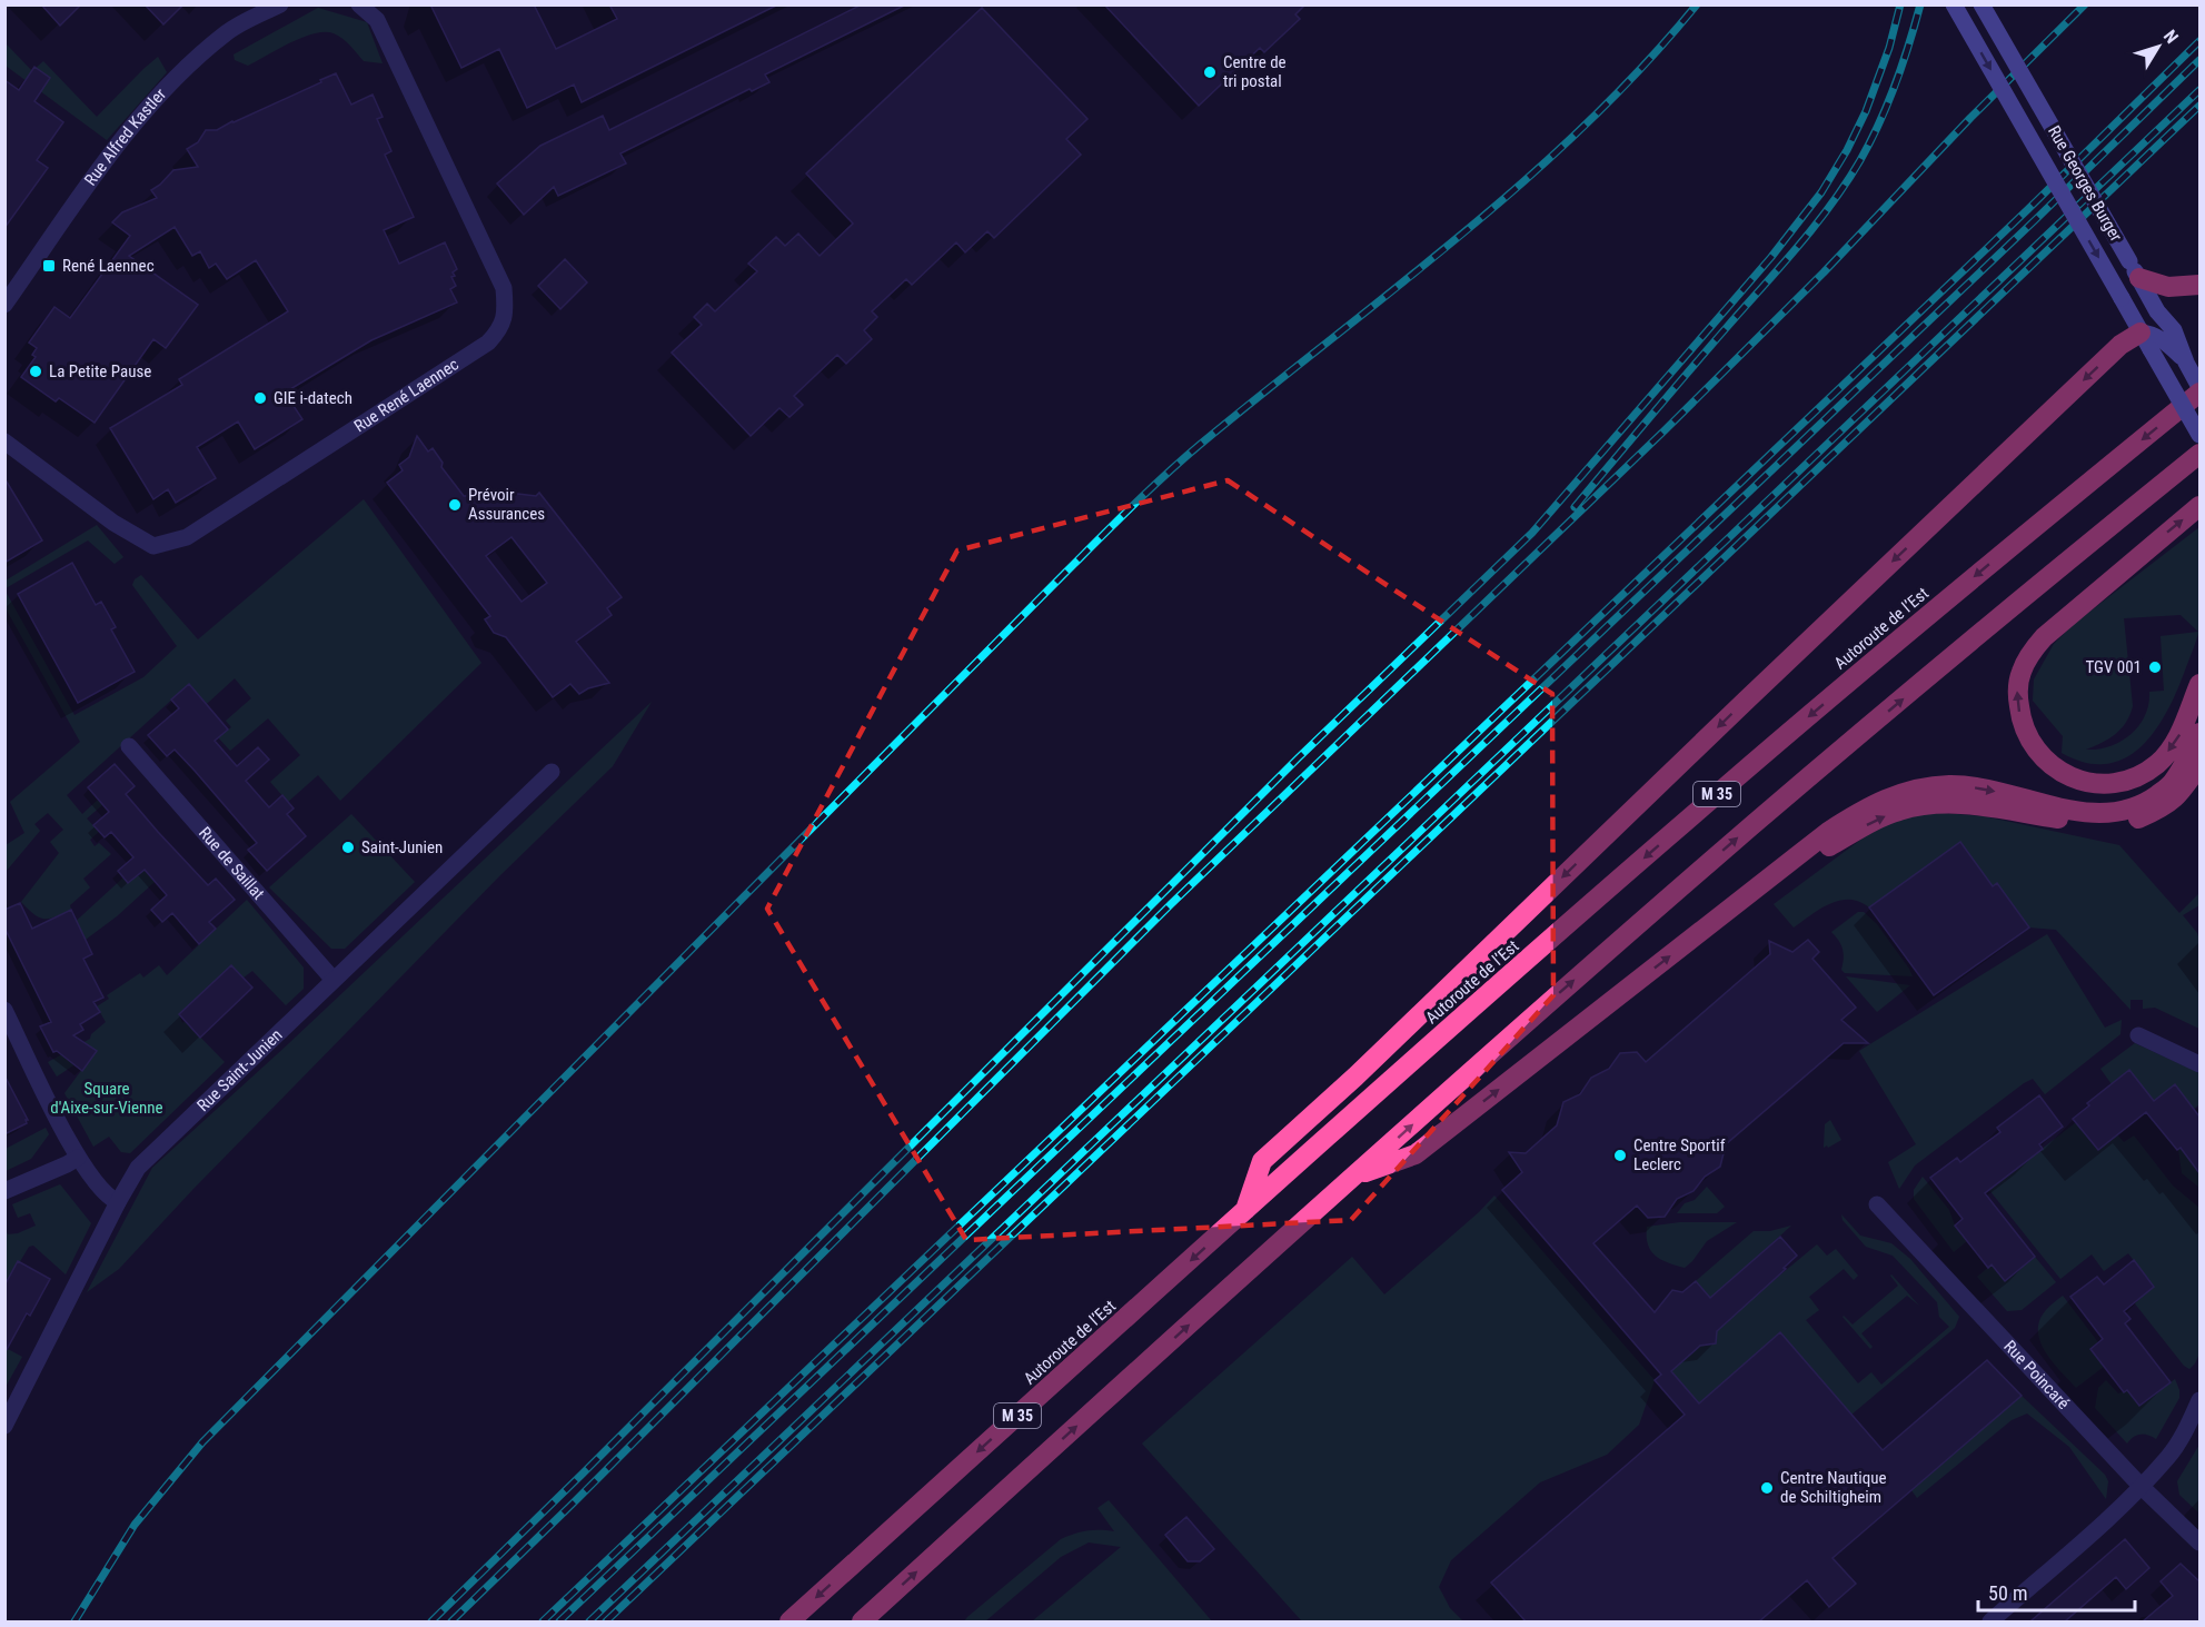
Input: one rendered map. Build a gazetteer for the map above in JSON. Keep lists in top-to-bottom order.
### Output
{
  "streets": {
    "highway": ["Autoroute de l’Est", "M 35"],
    "street": [
      "Rue Alfred Kastler",
      "Rue Georges Burger",
      "Rue René Laennec",
      "Rue de Saillat",
      "Rue Saint-Junien",
      "Rue Poincaré"
    ]
  },
  "crossings": [
    ["Rue de Saillat", "Rue Saint-Junien"]
  ],
  "parks": ["Square d'Aixe-sur-Vienne"],
  "places": {
    "other": [
      "Centre de tri postal",
      "La Petite Pause",
      "GIE i-datech",
      "Prévoir Assurances",
      "TGV 001",
      "Saint-Junien",
      "Centre Sportif Leclerc",
      "Centre Nautique de Schiltigheim"
    ],
    "transit": ["René Laennec"]
  },
  "scale_bar": "50 m",
  "north": "top right"
}
